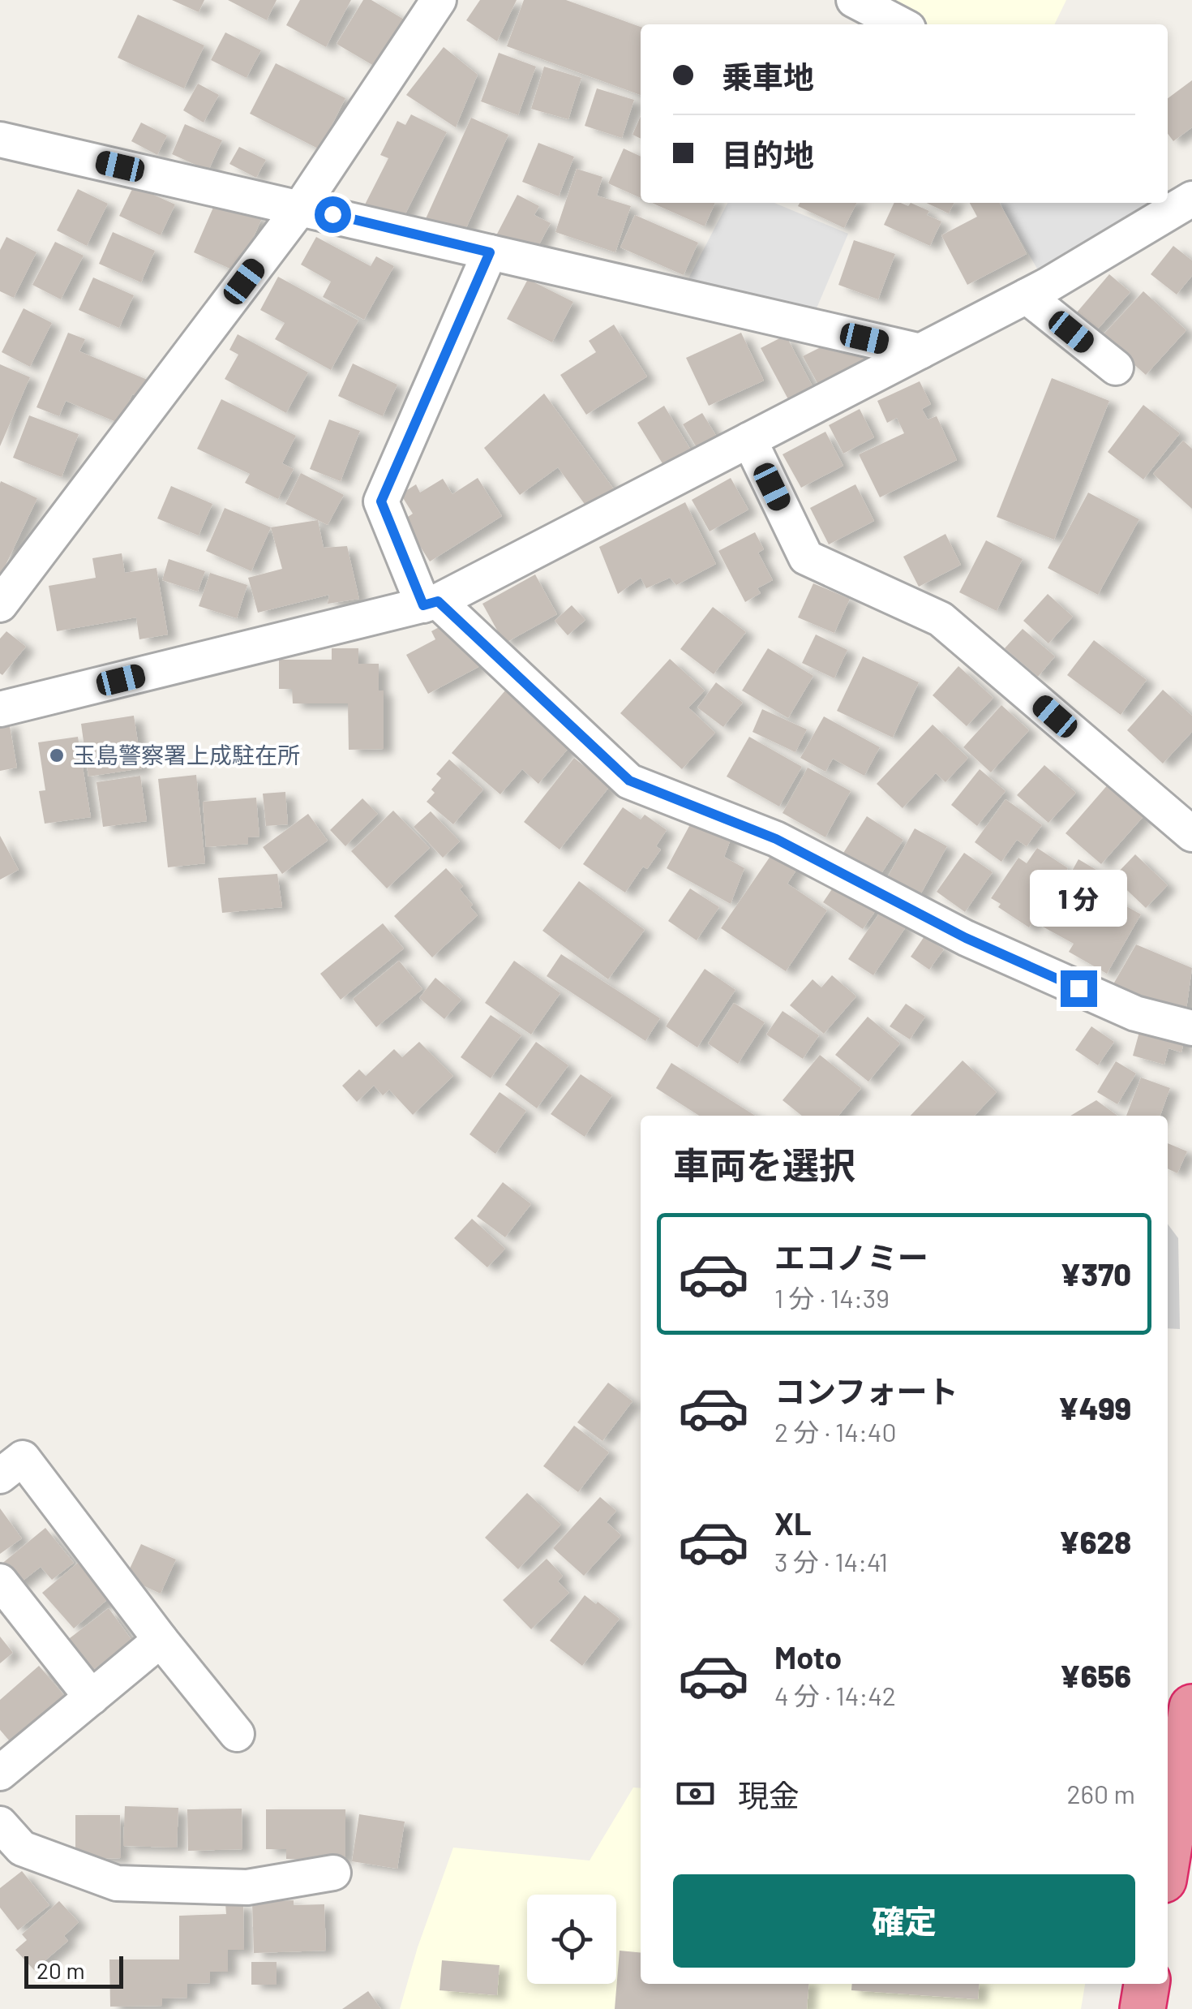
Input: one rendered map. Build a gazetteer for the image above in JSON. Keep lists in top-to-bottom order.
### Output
{
  "places": ["玉島警察署上成駐在所"],
  "scale_bar": "20 m",
  "page": {
    "banner": ["乗車地", "目的地"],
    "bubble": "1 分",
    "heading": "車両を選択",
    "list": [
      {
        "name": "エコノミー",
        "note": "1 分 · 14:39",
        "value": "¥370"
      },
      {
        "name": "コンフォート",
        "note": "2 分 · 14:40",
        "value": "¥499"
      },
      {
        "name": "XL",
        "note": "3 分 · 14:41",
        "value": "¥628"
      },
      {
        "name": "Moto",
        "note": "4 分 · 14:42",
        "value": "¥656"
      }
    ],
    "pay": ["現金", "260 m"],
    "buttons": "確定",
    "scale": "20 m"
  }
}
